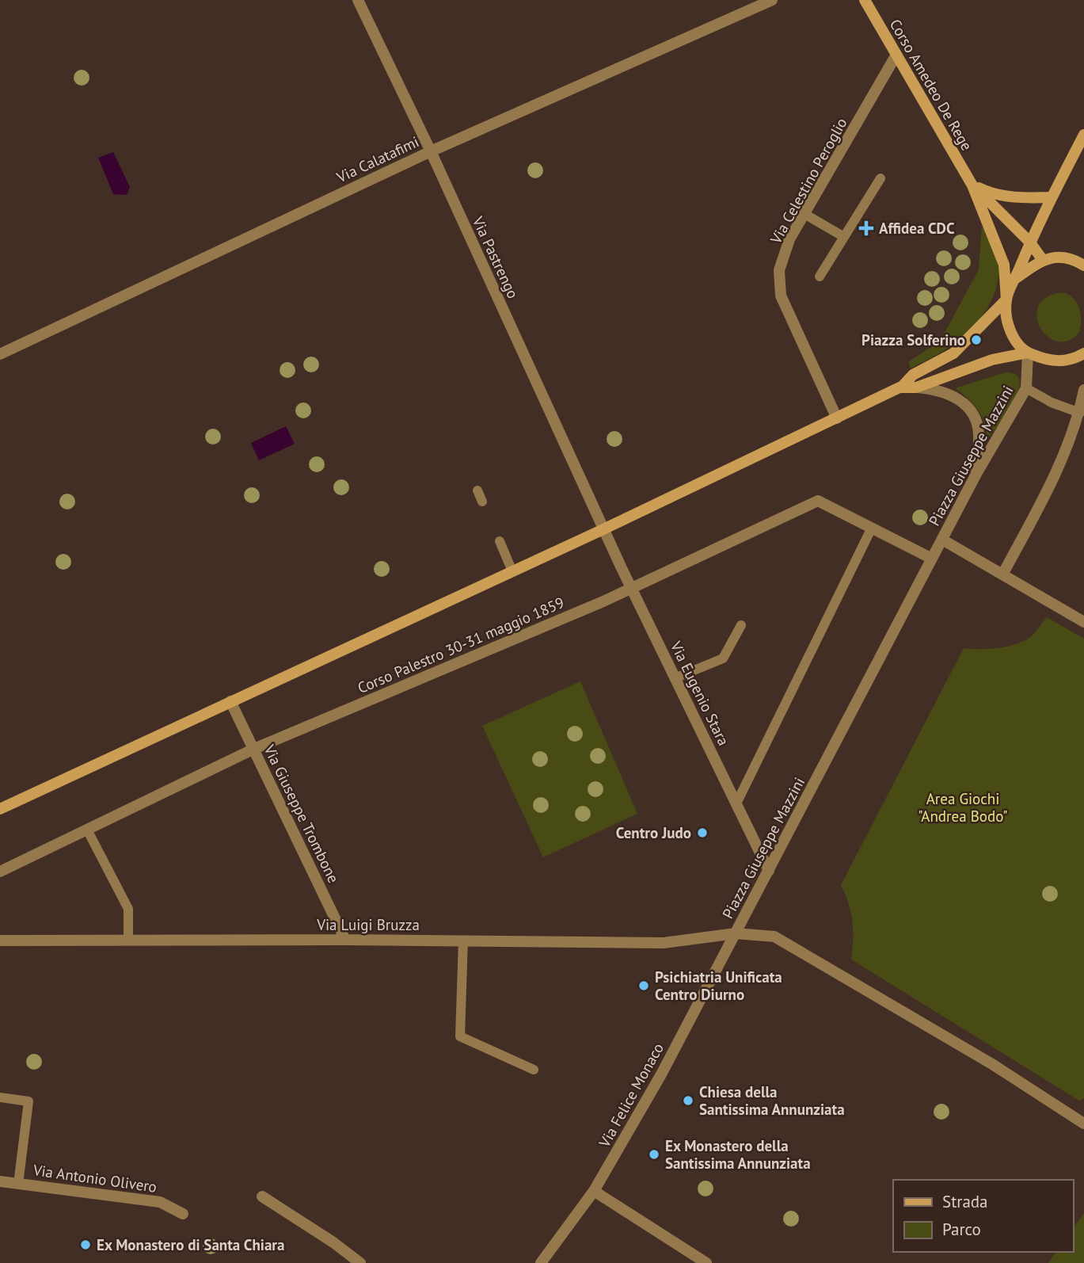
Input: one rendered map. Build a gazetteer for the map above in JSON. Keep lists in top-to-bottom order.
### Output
{
  "streets": {
    "main road": ["Corso Amedeo De Rege"],
    "street": [
      "Via Calatafimi",
      "Via Celestino Peroglio",
      "Via Pastrengo",
      "Piazza Giuseppe Mazzini",
      "Corso Palestro 30-31 maggio 1859",
      "Via Eugenio Stara",
      "Via Giuseppe Trombone",
      "Via Luigi Bruzza",
      "Via Felice Monaco",
      "Via Antonio Olivero"
    ]
  },
  "crossings": [
    ["Corso Amedeo De Rege", "Via Celestino Peroglio"],
    ["Via Calatafimi", "Via Pastrengo"],
    ["Via Pastrengo", "Via Eugenio Stara"],
    ["Piazza Giuseppe Mazzini", "Corso Palestro 30-31 maggio 1859"],
    ["Piazza Giuseppe Mazzini", "Via Eugenio Stara"],
    ["Piazza Giuseppe Mazzini", "Via Luigi Bruzza"],
    ["Piazza Giuseppe Mazzini", "Via Felice Monaco"],
    ["Corso Palestro 30-31 maggio 1859", "Via Eugenio Stara"],
    ["Corso Palestro 30-31 maggio 1859", "Via Giuseppe Trombone"],
    ["Via Giuseppe Trombone", "Via Luigi Bruzza"],
    ["Via Luigi Bruzza", "Via Felice Monaco"]
  ],
  "parks": ["Area Giochi \"Andrea Bodo\""],
  "places": {
    "health": ["Affidea CDC"],
    "other": [
      "Piazza Solferino",
      "Centro Judo",
      "Psichiatria Unificata Centro Diurno",
      "Chiesa della Santissima Annunziata",
      "Ex Monastero della Santissima Annunziata",
      "Ex Monastero di Santa Chiara"
    ]
  },
  "legend": ["Strada", "Parco"]
}
